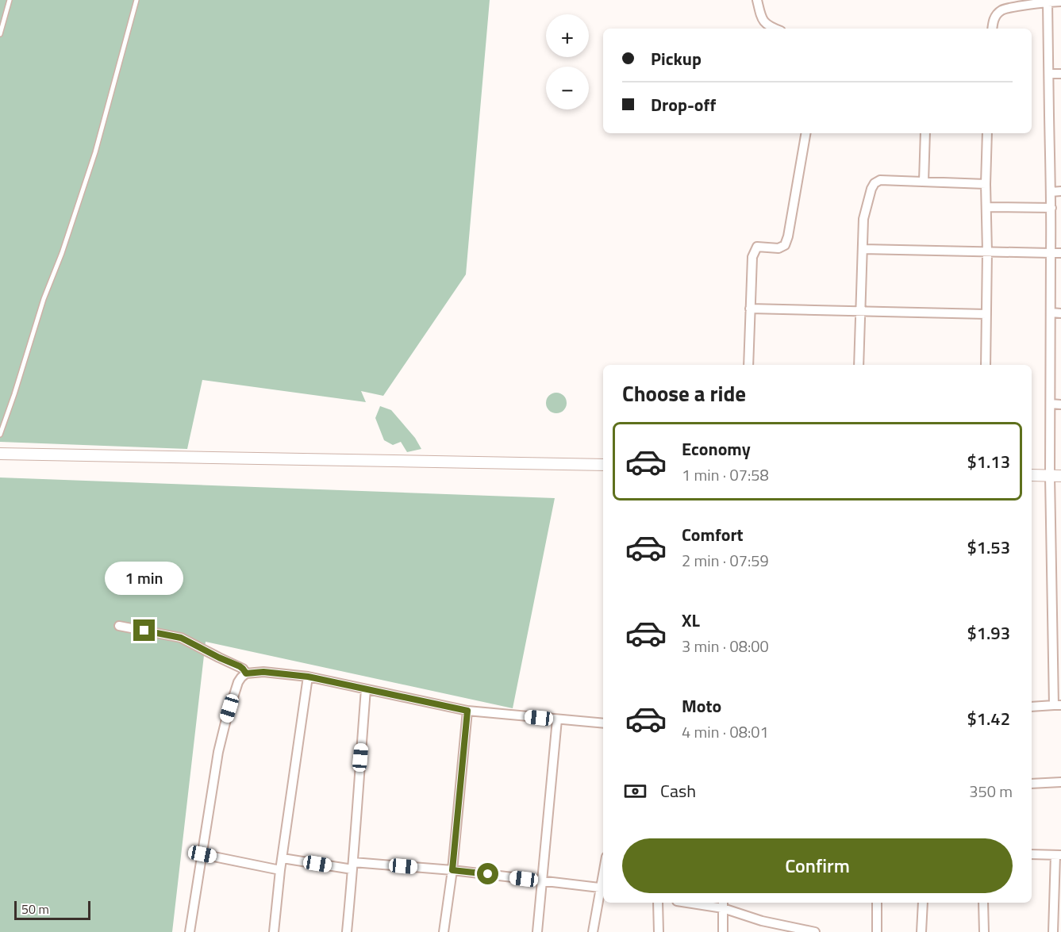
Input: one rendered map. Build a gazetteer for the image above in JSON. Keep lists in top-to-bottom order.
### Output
{
  "scale_bar": "50 m",
  "page": {
    "map_buttons": ["+", "−"],
    "banner": ["Pickup", "Drop-off"],
    "heading": "Choose a ride",
    "list": [
      {
        "name": "Economy",
        "note": "1 min · 07:58",
        "value": "$1.13"
      },
      {
        "name": "Comfort",
        "note": "2 min · 07:59",
        "value": "$1.53"
      },
      {
        "name": "XL",
        "note": "3 min · 08:00",
        "value": "$1.93"
      },
      {
        "name": "Moto",
        "note": "4 min · 08:01",
        "value": "$1.42"
      }
    ],
    "bubble": "1 min",
    "pay": ["Cash", "350 m"],
    "buttons": "Confirm",
    "scale": "50 m"
  }
}
